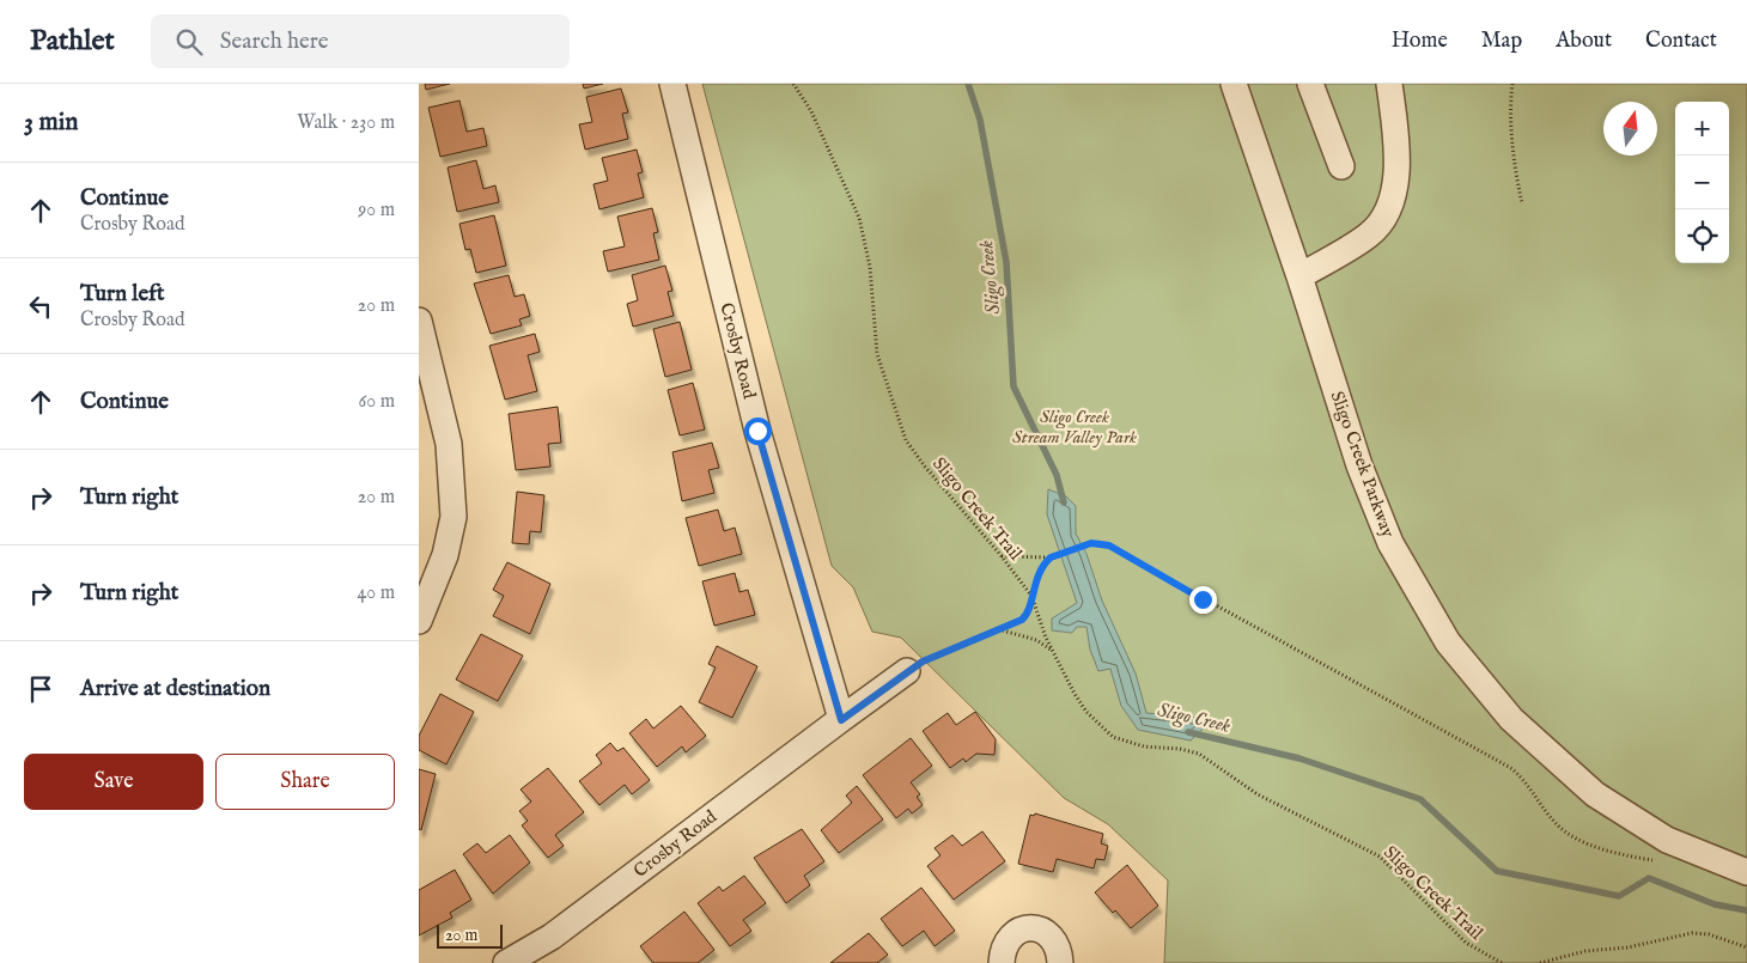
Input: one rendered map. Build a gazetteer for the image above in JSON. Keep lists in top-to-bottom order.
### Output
{
  "streets": {
    "street": ["Crosby Road", "Sligo Creek Parkway"],
    "path": ["Sligo Creek Trail"]
  },
  "water": ["Sligo Creek"],
  "parks": ["Sligo Creek Stream Valley Park"],
  "scale_bar": "20 m",
  "north": "top",
  "page": {
    "header": "Pathlet",
    "search": "Search here",
    "nav": [
      "Home",
      "Map",
      "About",
      "Contact"
    ],
    "heading": ["3 min", "Walk · 230 m"],
    "map_buttons": ["+", "−"],
    "list": [
      ["Continue", "Crosby Road", "90 m"],
      ["Turn left", "Crosby Road", "20 m"],
      ["Continue", "60 m"],
      ["Turn right", "20 m"],
      ["Turn right", "40 m"],
      "Arrive at destination"
    ],
    "buttons": ["Save", "Share"],
    "scale": "20 m"
  }
}
